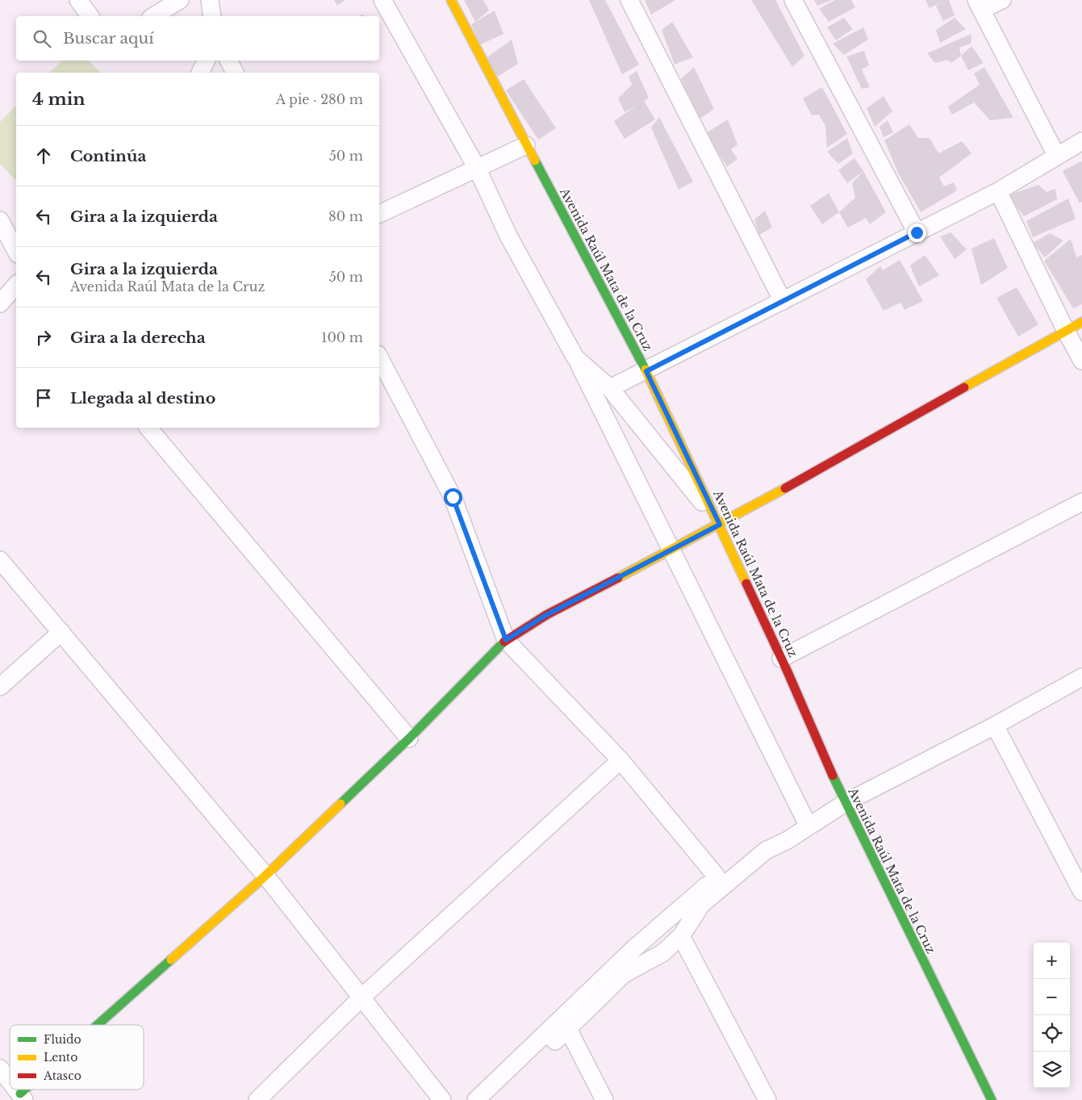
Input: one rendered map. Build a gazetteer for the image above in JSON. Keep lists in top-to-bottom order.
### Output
{
  "streets": {
    "street": ["Avenida Raúl Mata de la Cruz"]
  },
  "legend": ["Fluido", "Lento", "Atasco"],
  "page": {
    "search": "Buscar aquí",
    "heading": ["4 min", "A pie · 280 m"],
    "list": [
      ["Continúa", "50 m"],
      ["Gira a la izquierda", "80 m"],
      ["Gira a la izquierda", "Avenida Raúl Mata de la Cruz", "50 m"],
      ["Gira a la derecha", "100 m"],
      "Llegada al destino"
    ],
    "map_buttons": ["+", "−"]
  }
}
